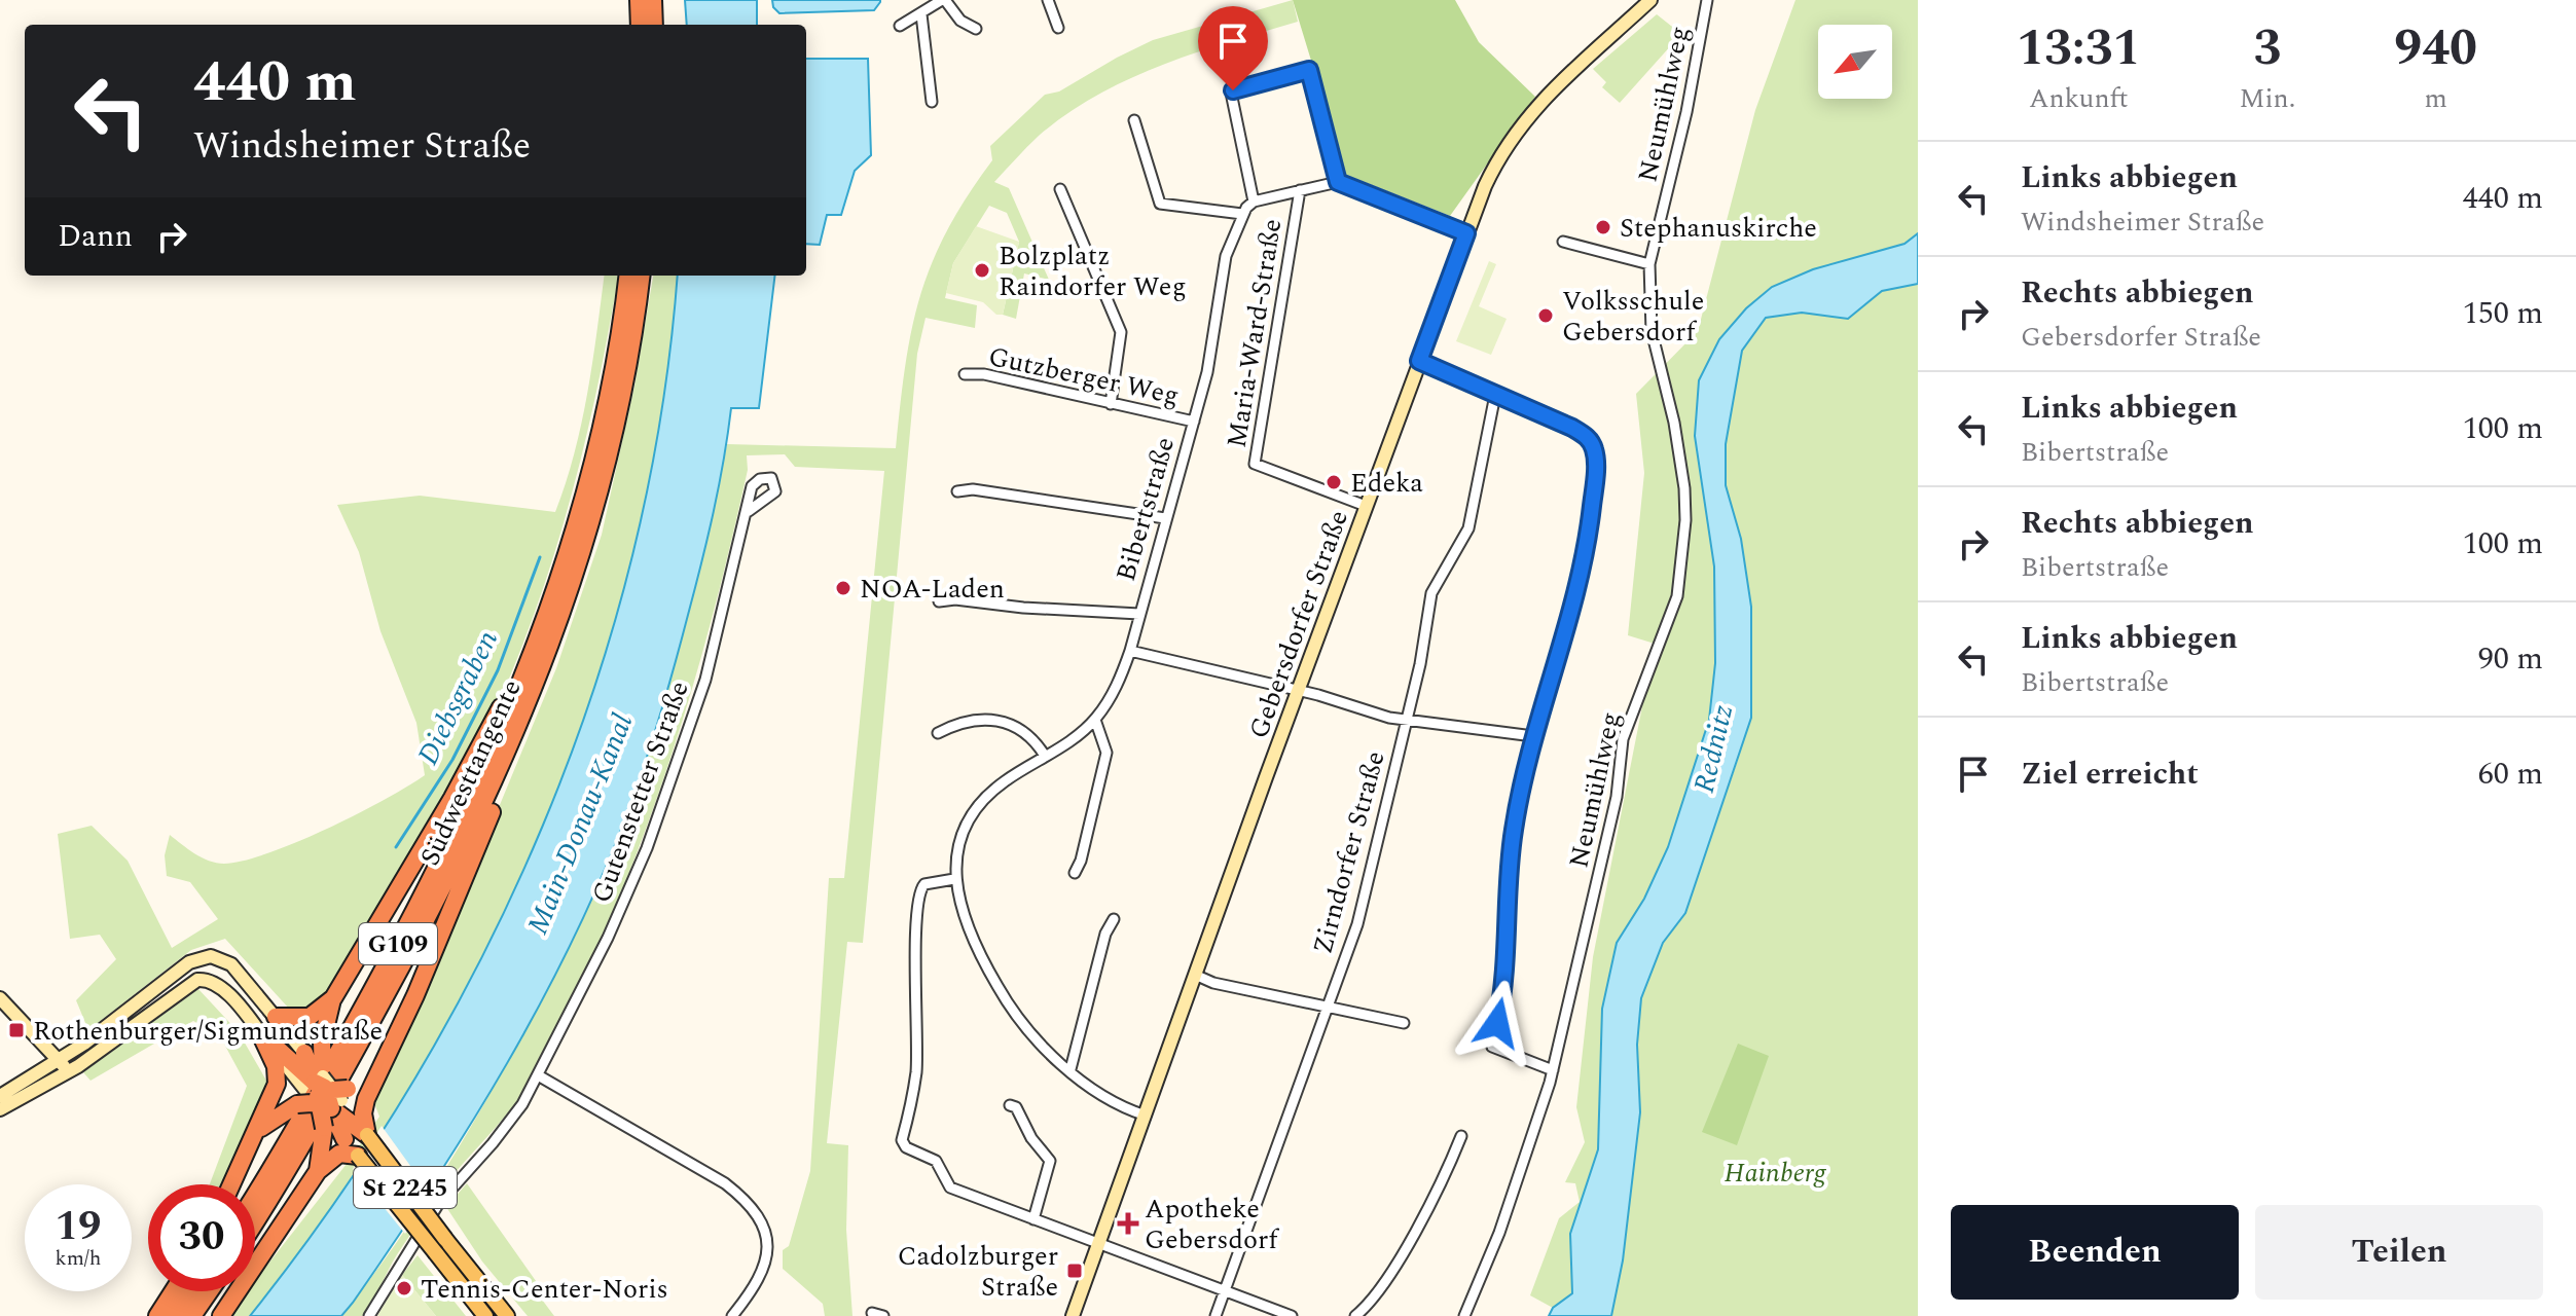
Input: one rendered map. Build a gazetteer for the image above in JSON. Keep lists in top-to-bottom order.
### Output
{
  "streets": {
    "highway": ["Südwesttangente", "G109"],
    "main road": ["Gebersdorfer Straße", "St 2245"],
    "street": [
      "Neumühlweg",
      "Maria-Ward-Straße",
      "Gutzberger Weg",
      "Bibertstraße",
      "Gutenstetter Straße",
      "Zirndorfer Straße"
    ]
  },
  "crossings": [
    ["Maria-Ward-Straße", "Gebersdorfer Straße"],
    ["Gutzberger Weg", "Bibertstraße"]
  ],
  "water": ["Diebsgraben", "Rednitz", "Main-Donau-Kanal"],
  "parks": ["Hainberg"],
  "places": {
    "other": [
      "Stephanuskirche",
      "Bolzplatz Raindorfer Weg",
      "Volksschule Gebersdorf",
      "Edeka",
      "NOA-Laden",
      "Tennis-Center-Noris"
    ],
    "transit": ["Rothenburger/Sigmundstraße", "Cadolzburger Straße"],
    "health": ["Apotheke Gebersdorf"]
  },
  "north": "bottom left",
  "page": {
    "eta": [
      "13:31",
      "Ankunft",
      "3",
      "Min.",
      "940",
      "m"
    ],
    "turn": ["440 m", "Windsheimer Straße"],
    "list": [
      {
        "name": "Links abbiegen",
        "note": "Windsheimer Straße",
        "value": "440 m"
      },
      {
        "name": "Rechts abbiegen",
        "note": "Gebersdorfer Straße",
        "value": "150 m"
      },
      {
        "name": "Links abbiegen",
        "note": "Bibertstraße",
        "value": "100 m"
      },
      {
        "name": "Rechts abbiegen",
        "note": "Bibertstraße",
        "value": "100 m"
      },
      {
        "name": "Links abbiegen",
        "note": "Bibertstraße",
        "value": "90 m"
      },
      {
        "name": "Ziel erreicht",
        "value": "60 m"
      }
    ],
    "then": "Dann",
    "speed": "19 km/h",
    "limit": "30",
    "buttons": ["Beenden", "Teilen"]
  }
}
